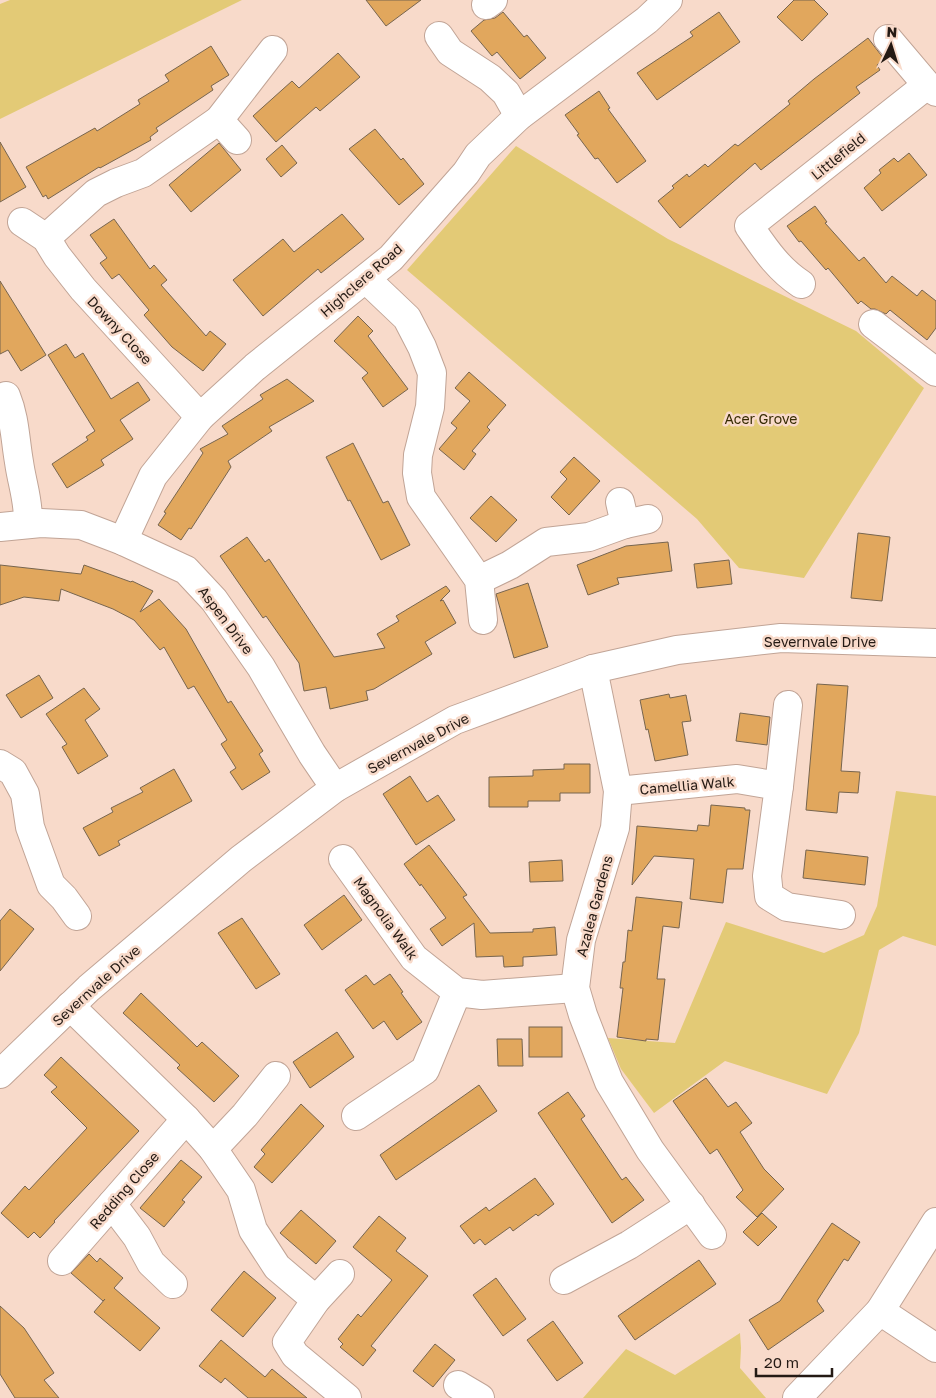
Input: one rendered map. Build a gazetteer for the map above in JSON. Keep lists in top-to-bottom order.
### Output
{
  "streets": {
    "street": [
      "Littlefield",
      "Highclere Road",
      "Downy Close",
      "Aspen Drive",
      "Severnvale Drive",
      "Camellia Walk",
      "Azalea Gardens",
      "Magnolia Walk",
      "Redding Close"
    ]
  },
  "crossings": [
    ["Highclere Road", "Downy Close"],
    ["Highclere Road", "Aspen Drive"],
    ["Aspen Drive", "Severnvale Drive"],
    ["Severnvale Drive", "Azalea Gardens"],
    ["Camellia Walk", "Azalea Gardens"]
  ],
  "parks": ["Acer Grove"],
  "scale_bar": "20 m",
  "north": "top"
}
